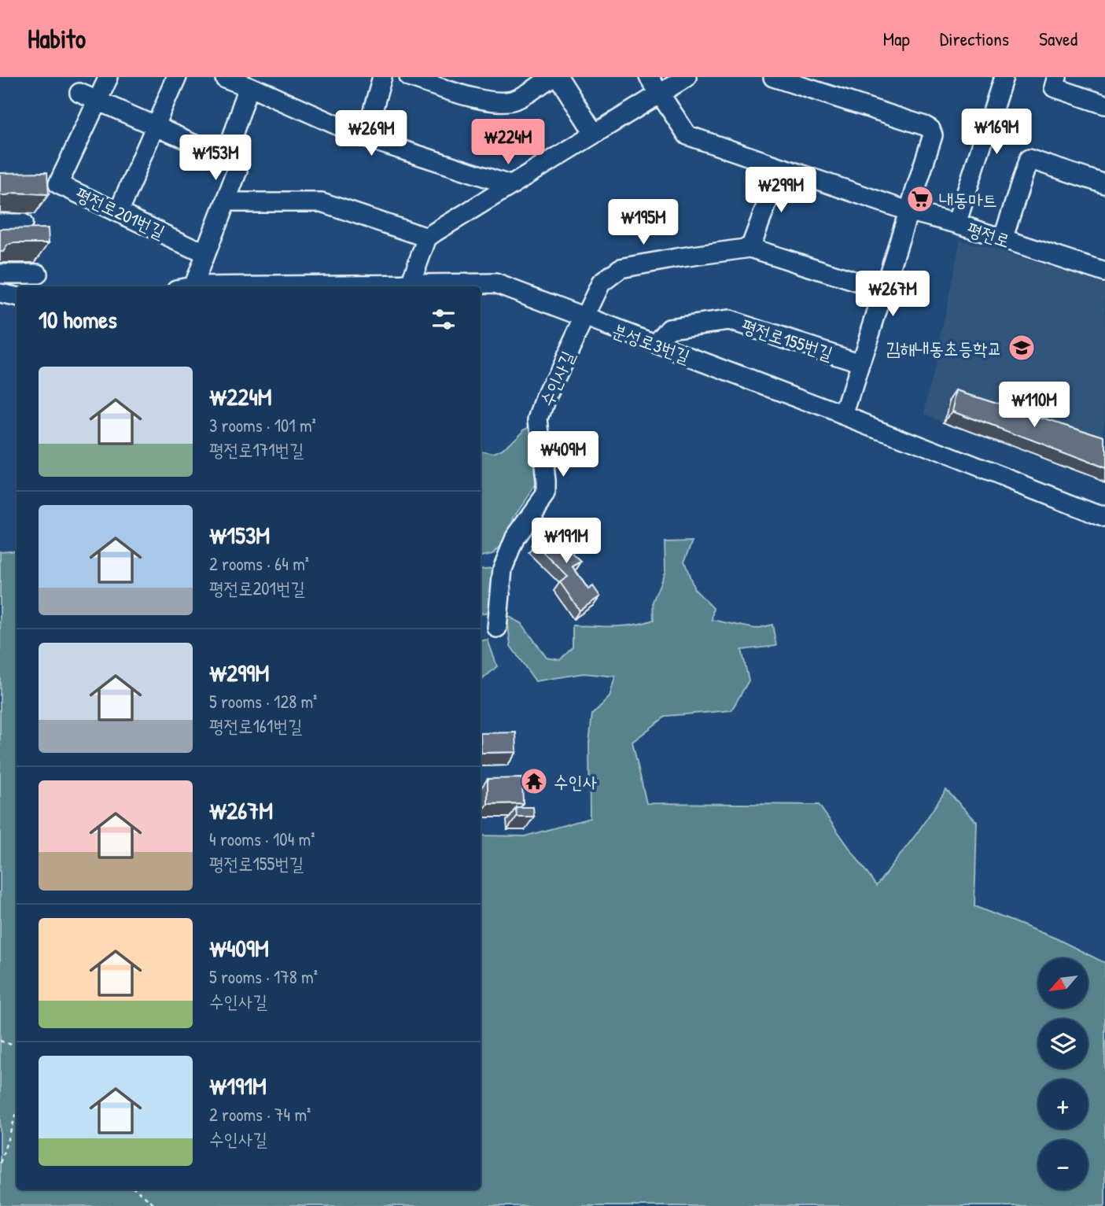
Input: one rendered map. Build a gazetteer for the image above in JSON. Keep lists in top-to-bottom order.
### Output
{
  "streets": {
    "street": [
      "평전로201번길",
      "평전로",
      "평전로155번길",
      "분성로3번길",
      "수인사길"
    ]
  },
  "crossings": [
    ["평전로155번길", "분성로3번길"],
    ["분성로3번길", "수인사길"]
  ],
  "places": {
    "supermarket": ["내동마트"],
    "school or university": ["김해내동초등학교"],
    "temple": ["수인사"]
  },
  "north": "bottom left",
  "page": {
    "header": "Habito",
    "nav": ["Map", "Directions", "Saved"],
    "price": [
      "₩169M",
      "₩269M",
      "₩224M",
      "₩153M",
      "₩299M",
      "₩195M",
      "₩267M",
      "₩110M",
      "₩409M",
      "₩191M"
    ],
    "heading": "10 homes",
    "list": [
      {
        "name": "₩224M",
        "note": "3 rooms · 101 m² · 평전로171번길"
      },
      {
        "name": "₩153M",
        "note": "2 rooms · 64 m² · 평전로201번길"
      },
      {
        "name": "₩299M",
        "note": "5 rooms · 128 m² · 평전로161번길"
      },
      {
        "name": "₩267M",
        "note": "4 rooms · 104 m² · 평전로155번길"
      },
      {
        "name": "₩409M",
        "note": "5 rooms · 178 m² · 수인사길"
      },
      {
        "name": "₩191M",
        "note": "2 rooms · 74 m² · 수인사길"
      }
    ],
    "map_buttons": ["+", "−"]
  }
}
